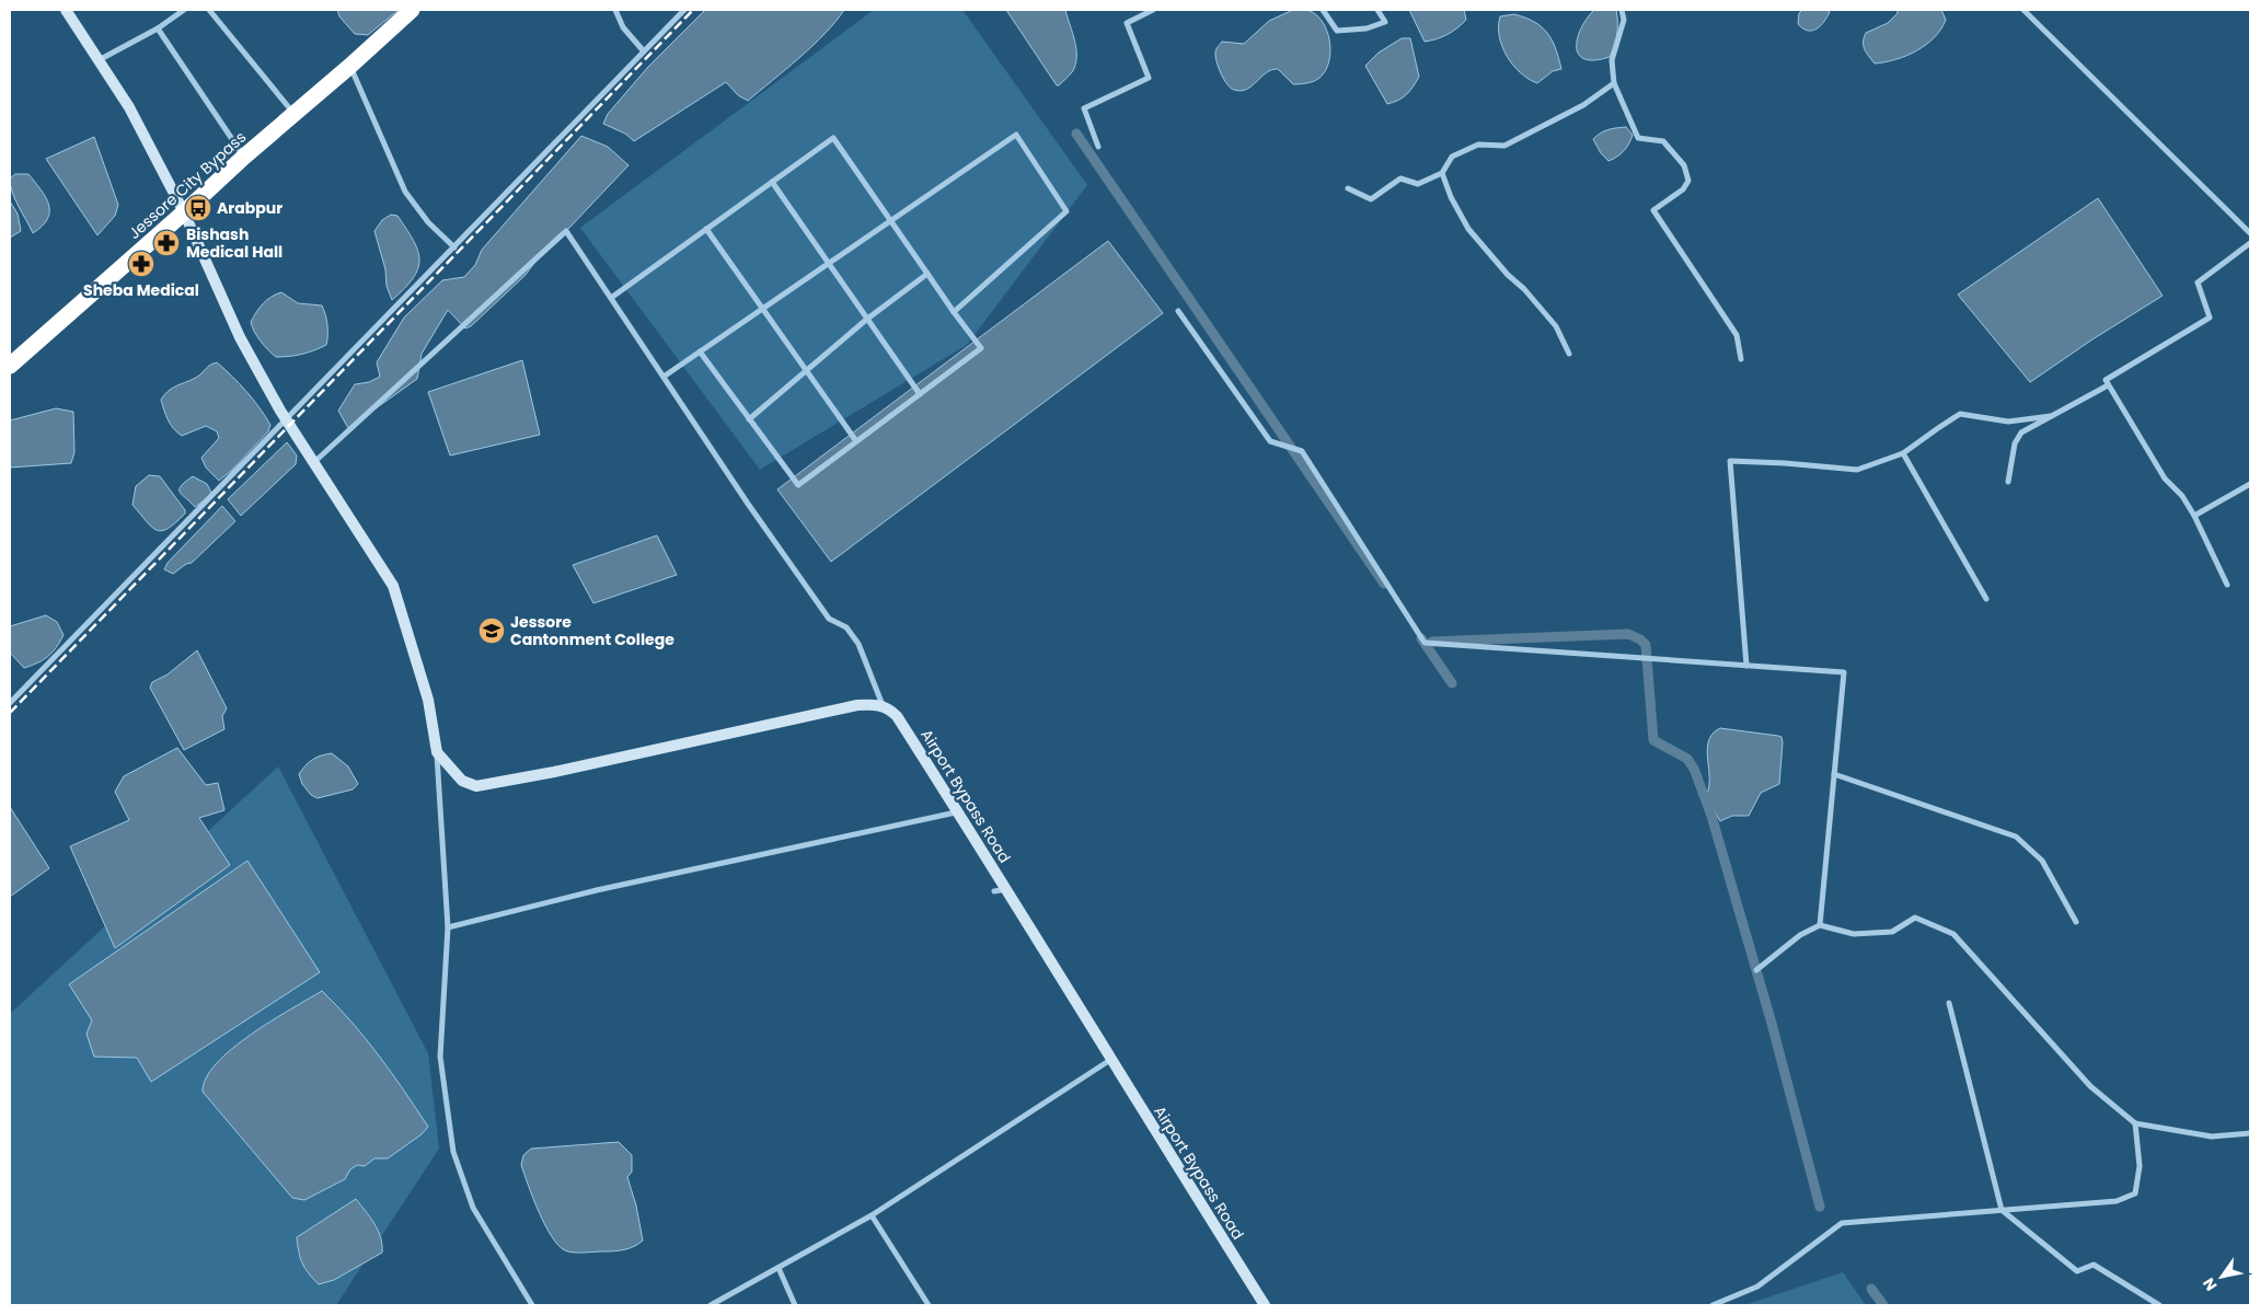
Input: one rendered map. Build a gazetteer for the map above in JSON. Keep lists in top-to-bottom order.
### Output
{
  "streets": {
    "highway": ["Jessore City Bypass"],
    "street": ["Airport Bypass Road"]
  },
  "places": {
    "bus stop": ["Arabpur"],
    "pharmacy": ["Bishash Medical Hall", "Sheba Medical"],
    "school or university": ["Jessore Cantonment College"]
  },
  "north": "bottom left"
}
